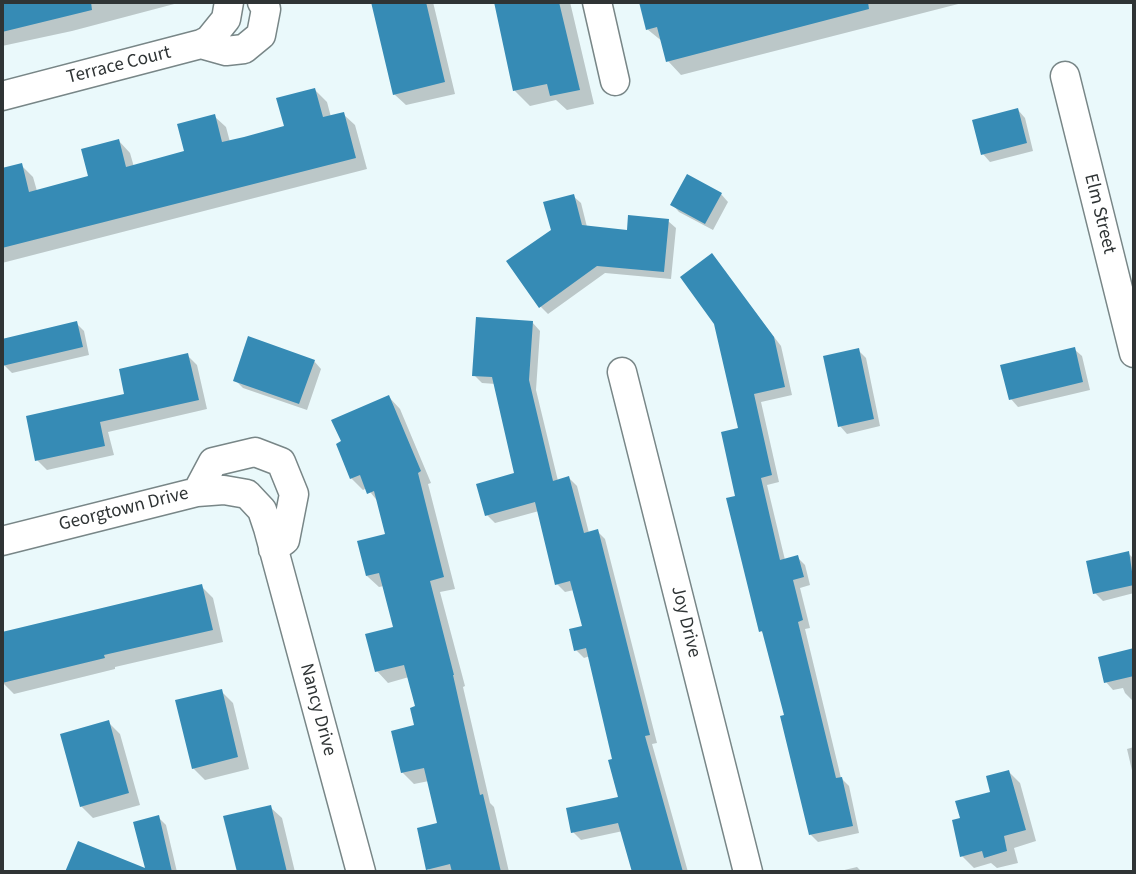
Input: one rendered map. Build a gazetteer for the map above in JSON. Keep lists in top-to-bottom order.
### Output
{
  "streets": {
    "street": [
      "Terrace Court",
      "Elm Street",
      "Georgtown Drive",
      "Joy Drive",
      "Nancy Drive"
    ]
  },
  "crossings": [
    ["Georgtown Drive", "Nancy Drive"]
  ]
}
